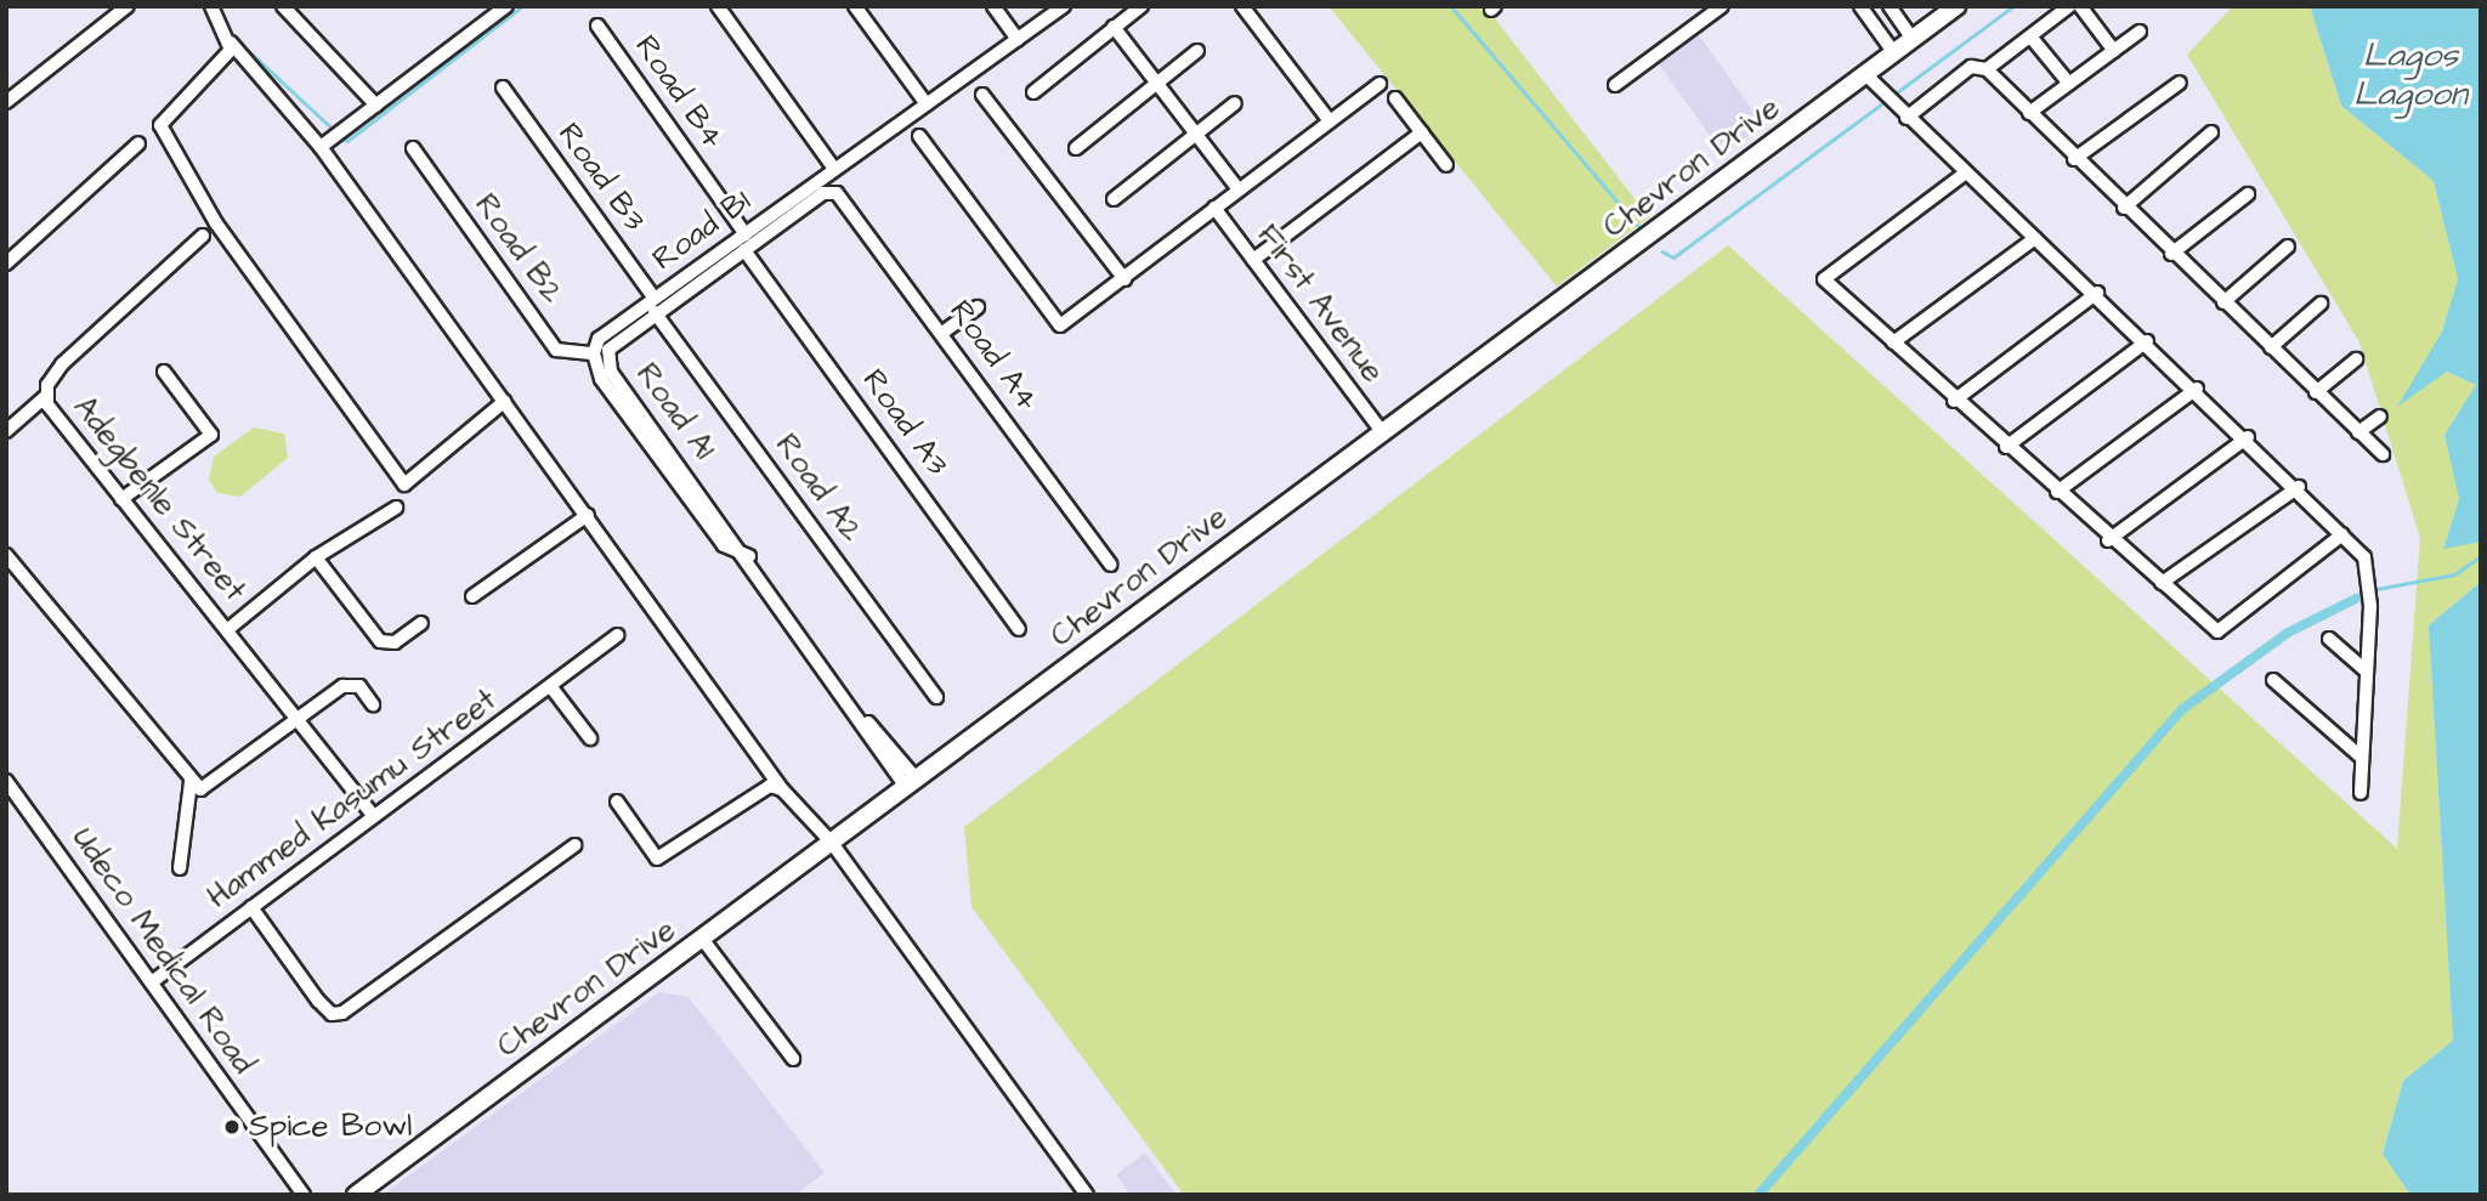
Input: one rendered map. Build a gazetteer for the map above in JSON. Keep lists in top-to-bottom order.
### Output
{
  "streets": {
    "main road": ["Chevron Drive"],
    "street": [
      "Road B4",
      "Road B3",
      "Road B1",
      "Road B2",
      "First Avenue",
      "Road A4",
      "Road A1",
      "Road A3",
      "Road A2",
      "Adegbenle Street",
      "Hammed Kasumu Street",
      "Udeco Medical Road"
    ]
  },
  "crossings": [
    ["Road B4", "Road B1"],
    ["Chevron Drive", "First Avenue"],
    ["Chevron Drive", "Road A1"],
    ["Road B3", "Road B1"],
    ["Road B3", "Road A1"],
    ["Road B3", "Road A2"],
    ["Road B1", "Road B2"],
    ["Road B1", "Road A1"],
    ["Road B1", "Road A2"],
    ["Road A4", "Road A1"],
    ["Road A1", "Road A3"],
    ["Road A1", "Road A2"],
    ["Adegbenle Street", "Hammed Kasumu Street"],
    ["Hammed Kasumu Street", "Udeco Medical Road"]
  ],
  "water": ["Lagos Lagoon"],
  "places": ["Spice Bowl"]
}
